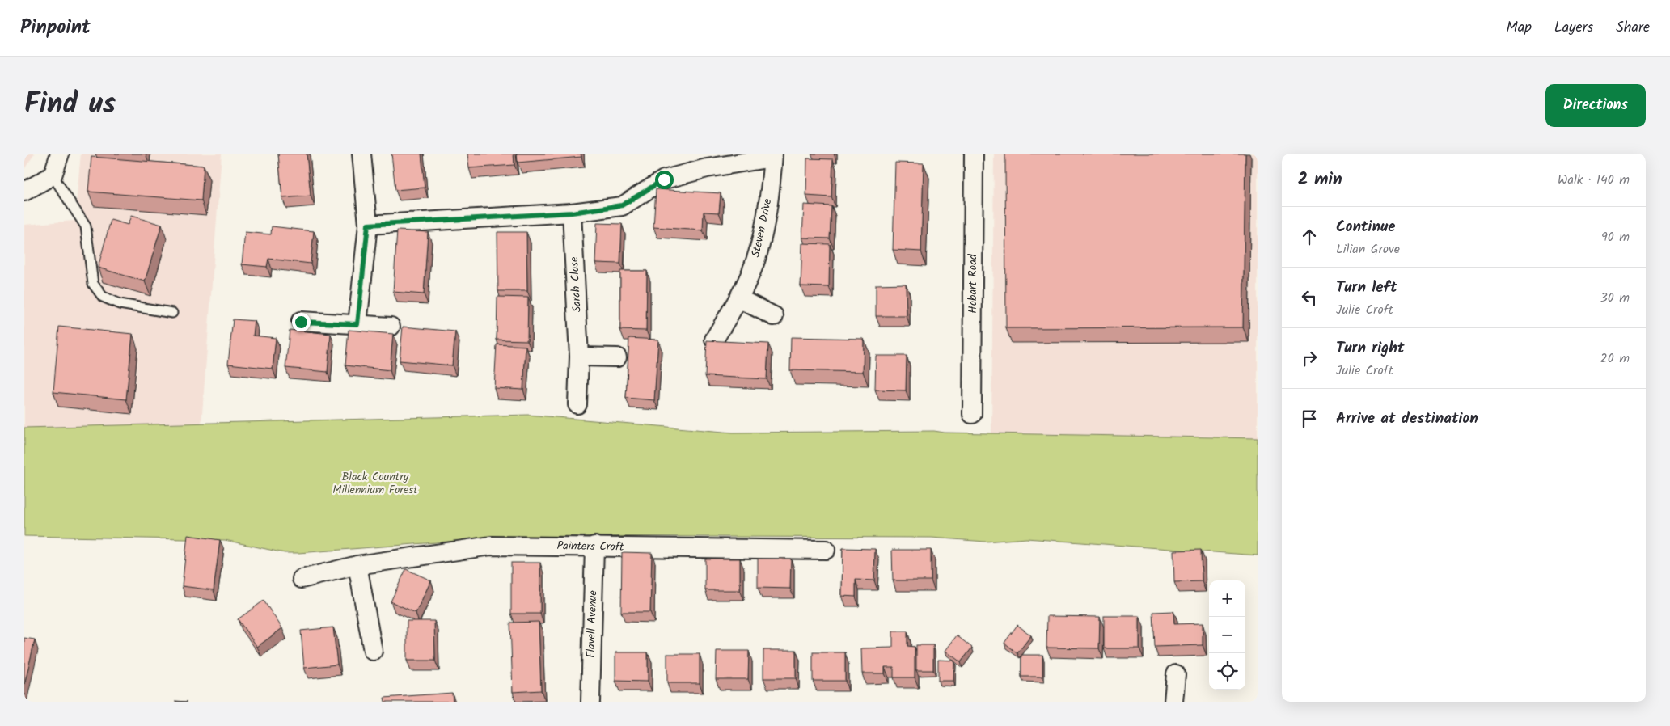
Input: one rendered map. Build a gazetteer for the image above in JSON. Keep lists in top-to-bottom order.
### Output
{
  "streets": {
    "street": [
      "Steven Drive",
      "Hobart Road",
      "Sarah Close",
      "Painters Croft",
      "Flavell Avenue"
    ]
  },
  "crossings": [
    ["Painters Croft", "Flavell Avenue"]
  ],
  "parks": ["Black Country Millennium Forest"],
  "page": {
    "header": "Pinpoint",
    "nav": ["Map", "Layers", "Share"],
    "title": "Find us",
    "buttons": "Directions",
    "heading": ["2 min", "Walk · 140 m"],
    "list": [
      ["Continue", "Lilian Grove", "90 m"],
      ["Turn left", "Julie Croft", "30 m"],
      ["Turn right", "Julie Croft", "20 m"],
      "Arrive at destination"
    ],
    "map_buttons": ["+", "−"]
  }
}
